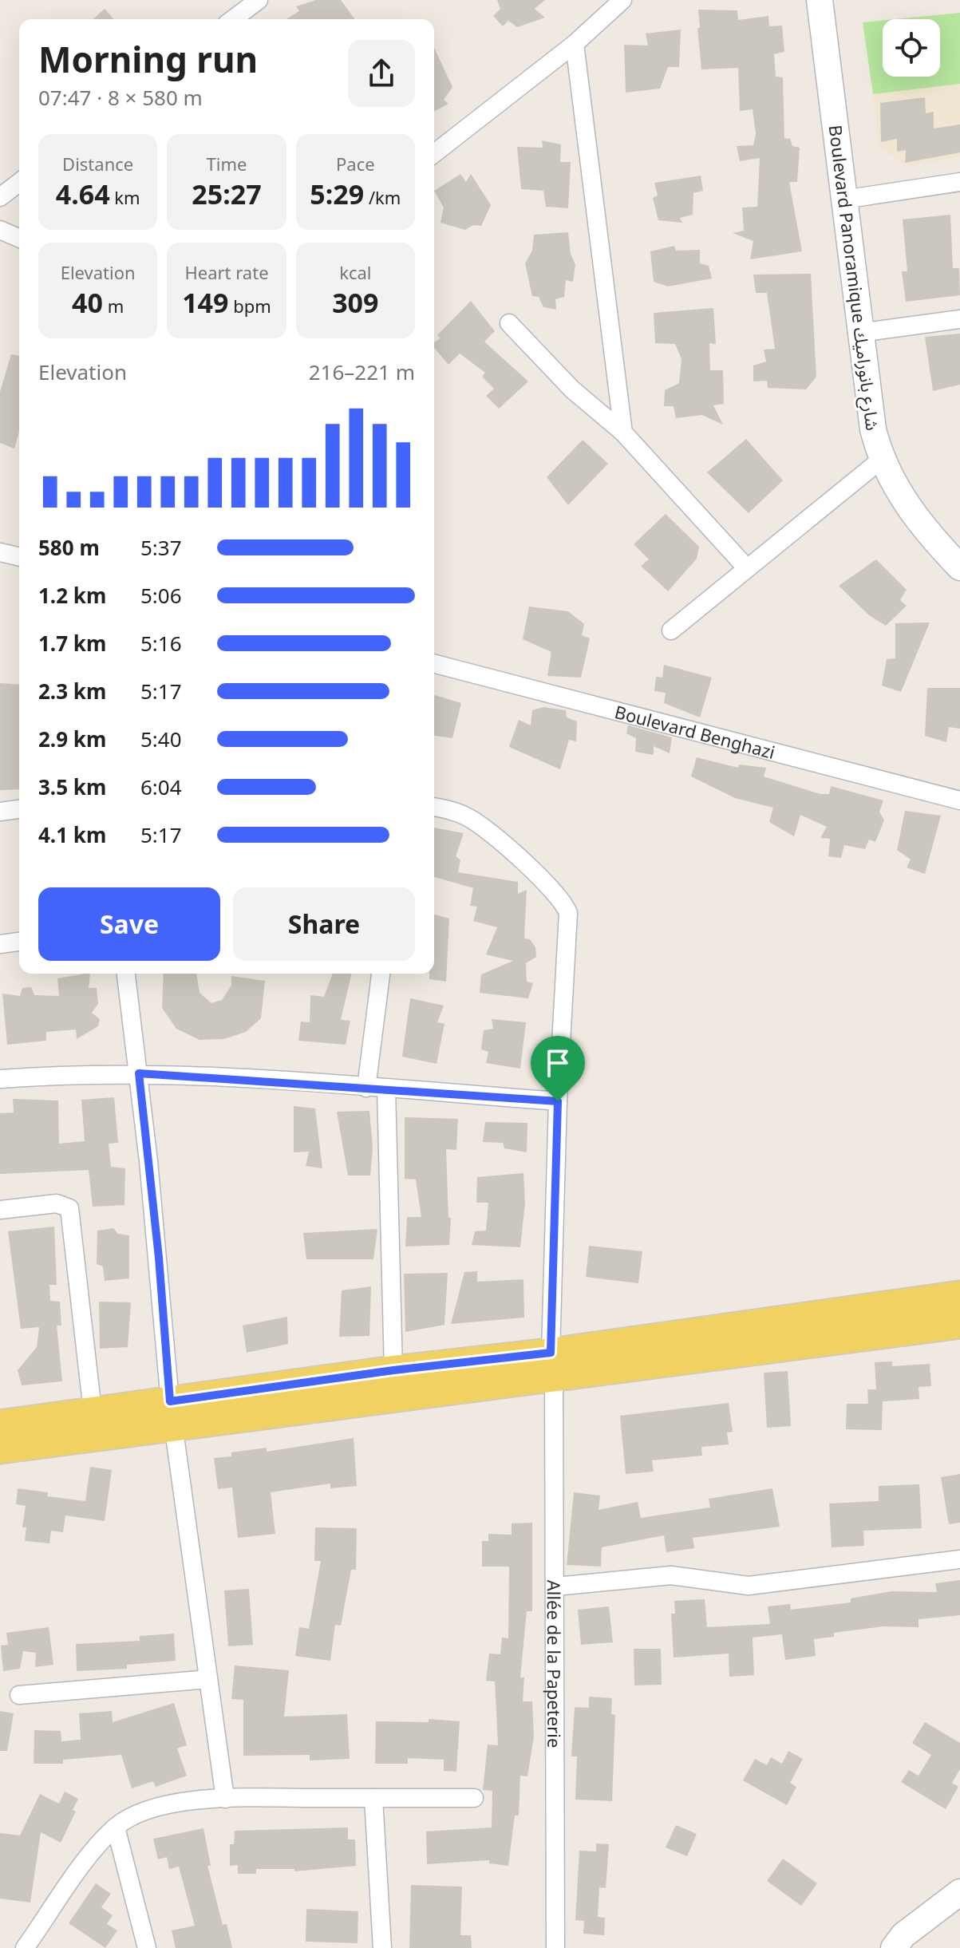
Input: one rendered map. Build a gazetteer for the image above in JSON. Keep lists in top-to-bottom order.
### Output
{
  "streets": {
    "main road": ["Boulevard Panoramique شارع بانوراميك"],
    "street": ["Boulevard Benghazi", "Allée de la Papeterie"]
  },
  "page": {
    "heading": ["Morning run", "07:47 · 8 × 580 m"],
    "stats": [
      ["Distance", "4.64 km"],
      ["Time", "25:27"],
      ["Pace", "5:29 /km"],
      ["Elevation", "40 m"],
      ["Heart rate", "149 bpm"],
      ["kcal", "309"]
    ],
    "chart": ["Elevation", "216–221 m"],
    "list": [
      {
        "name": "580 m",
        "note": "5:37"
      },
      {
        "name": "1.2 km",
        "note": "5:06"
      },
      {
        "name": "1.7 km",
        "note": "5:16"
      },
      {
        "name": "2.3 km",
        "note": "5:17"
      },
      {
        "name": "2.9 km",
        "note": "5:40"
      },
      {
        "name": "3.5 km",
        "note": "6:04"
      },
      {
        "name": "4.1 km",
        "note": "5:17"
      }
    ],
    "buttons": ["Save", "Share"]
  }
}
